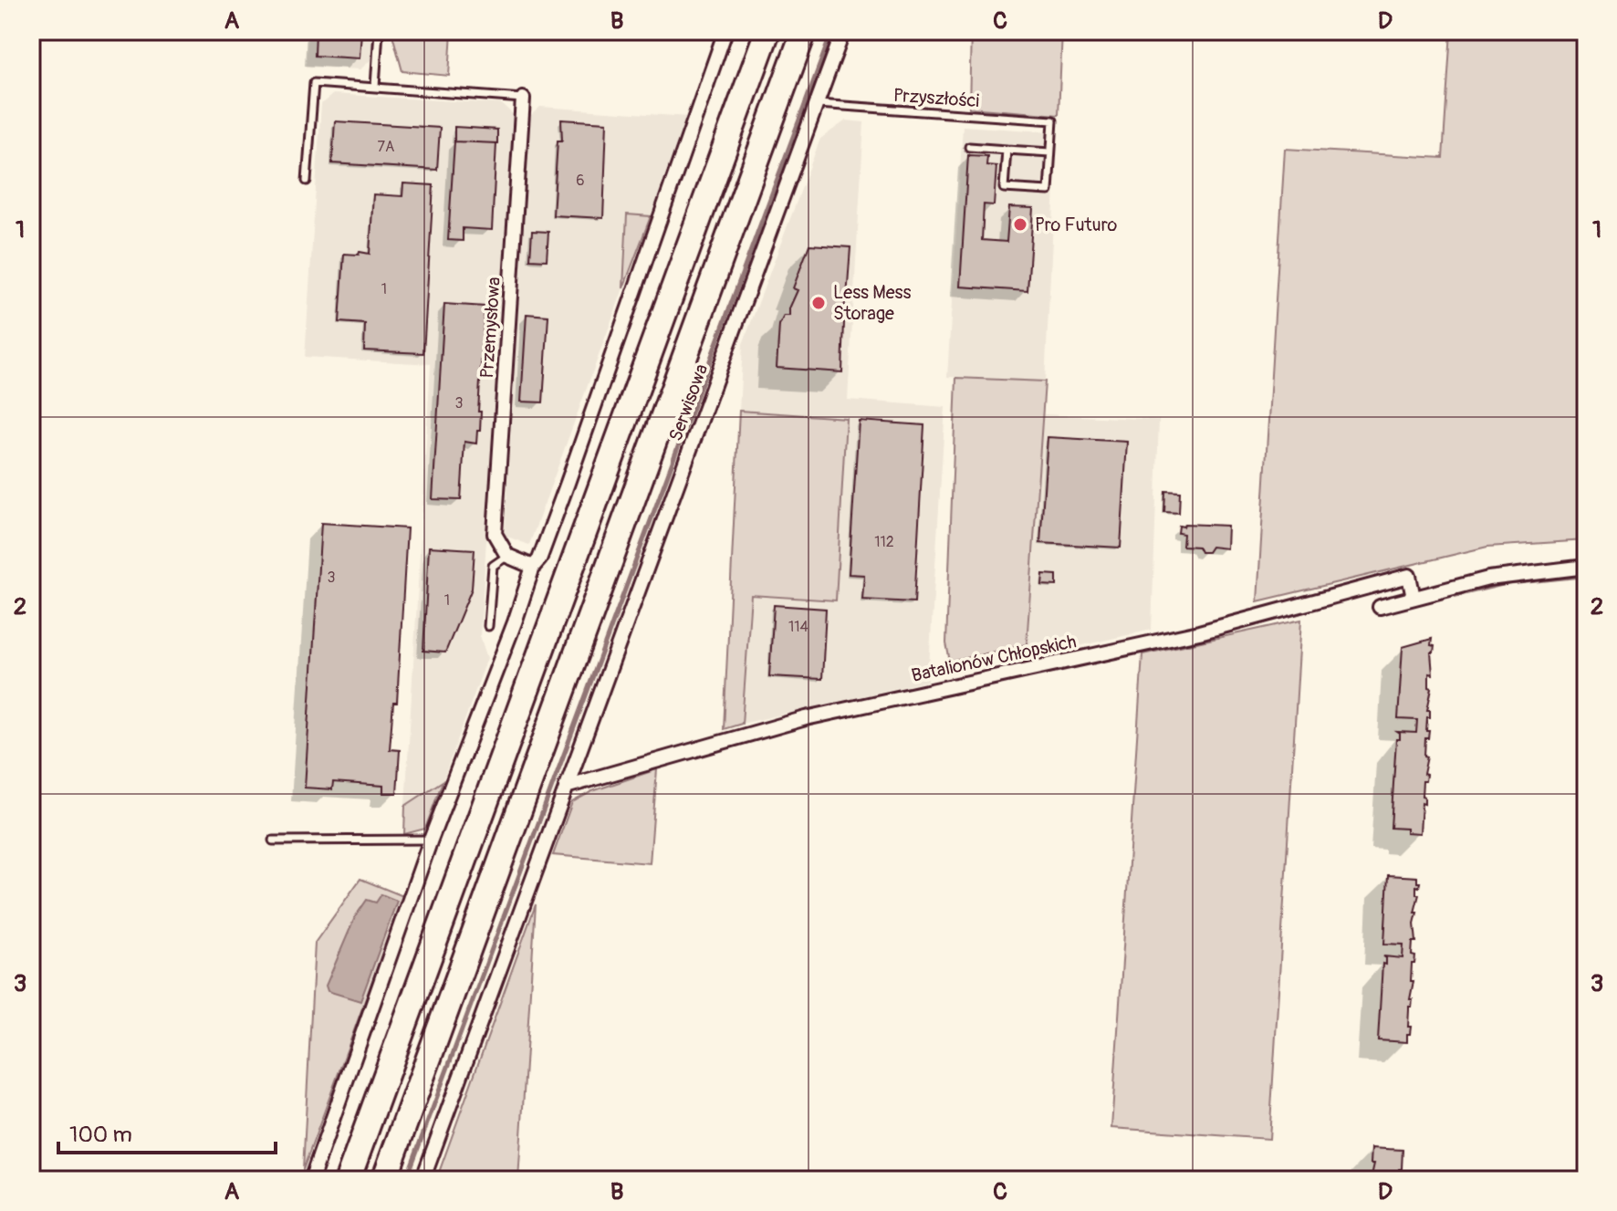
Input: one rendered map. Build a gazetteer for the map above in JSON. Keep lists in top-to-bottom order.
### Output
{
  "streets": {
    "street": ["Przemysłowa", "Serwisowa", "Batalionów Chłopskich"],
    "lane": ["Przyszłości"]
  },
  "crossings": [
    ["Przyszłości", "Serwisowa"],
    ["Serwisowa", "Batalionów Chłopskich"]
  ],
  "places": ["Pro Futuro", "Less Mess Storage"],
  "house_numbers": [
    "7A",
    "6",
    "1",
    "3",
    "112",
    "3",
    "1",
    "114"
  ],
  "scale_bar": "100 m",
  "grid": {
    "columns": [
      "A",
      "B",
      "C",
      "D"
    ],
    "rows": ["1", "2", "3"]
  }
}
